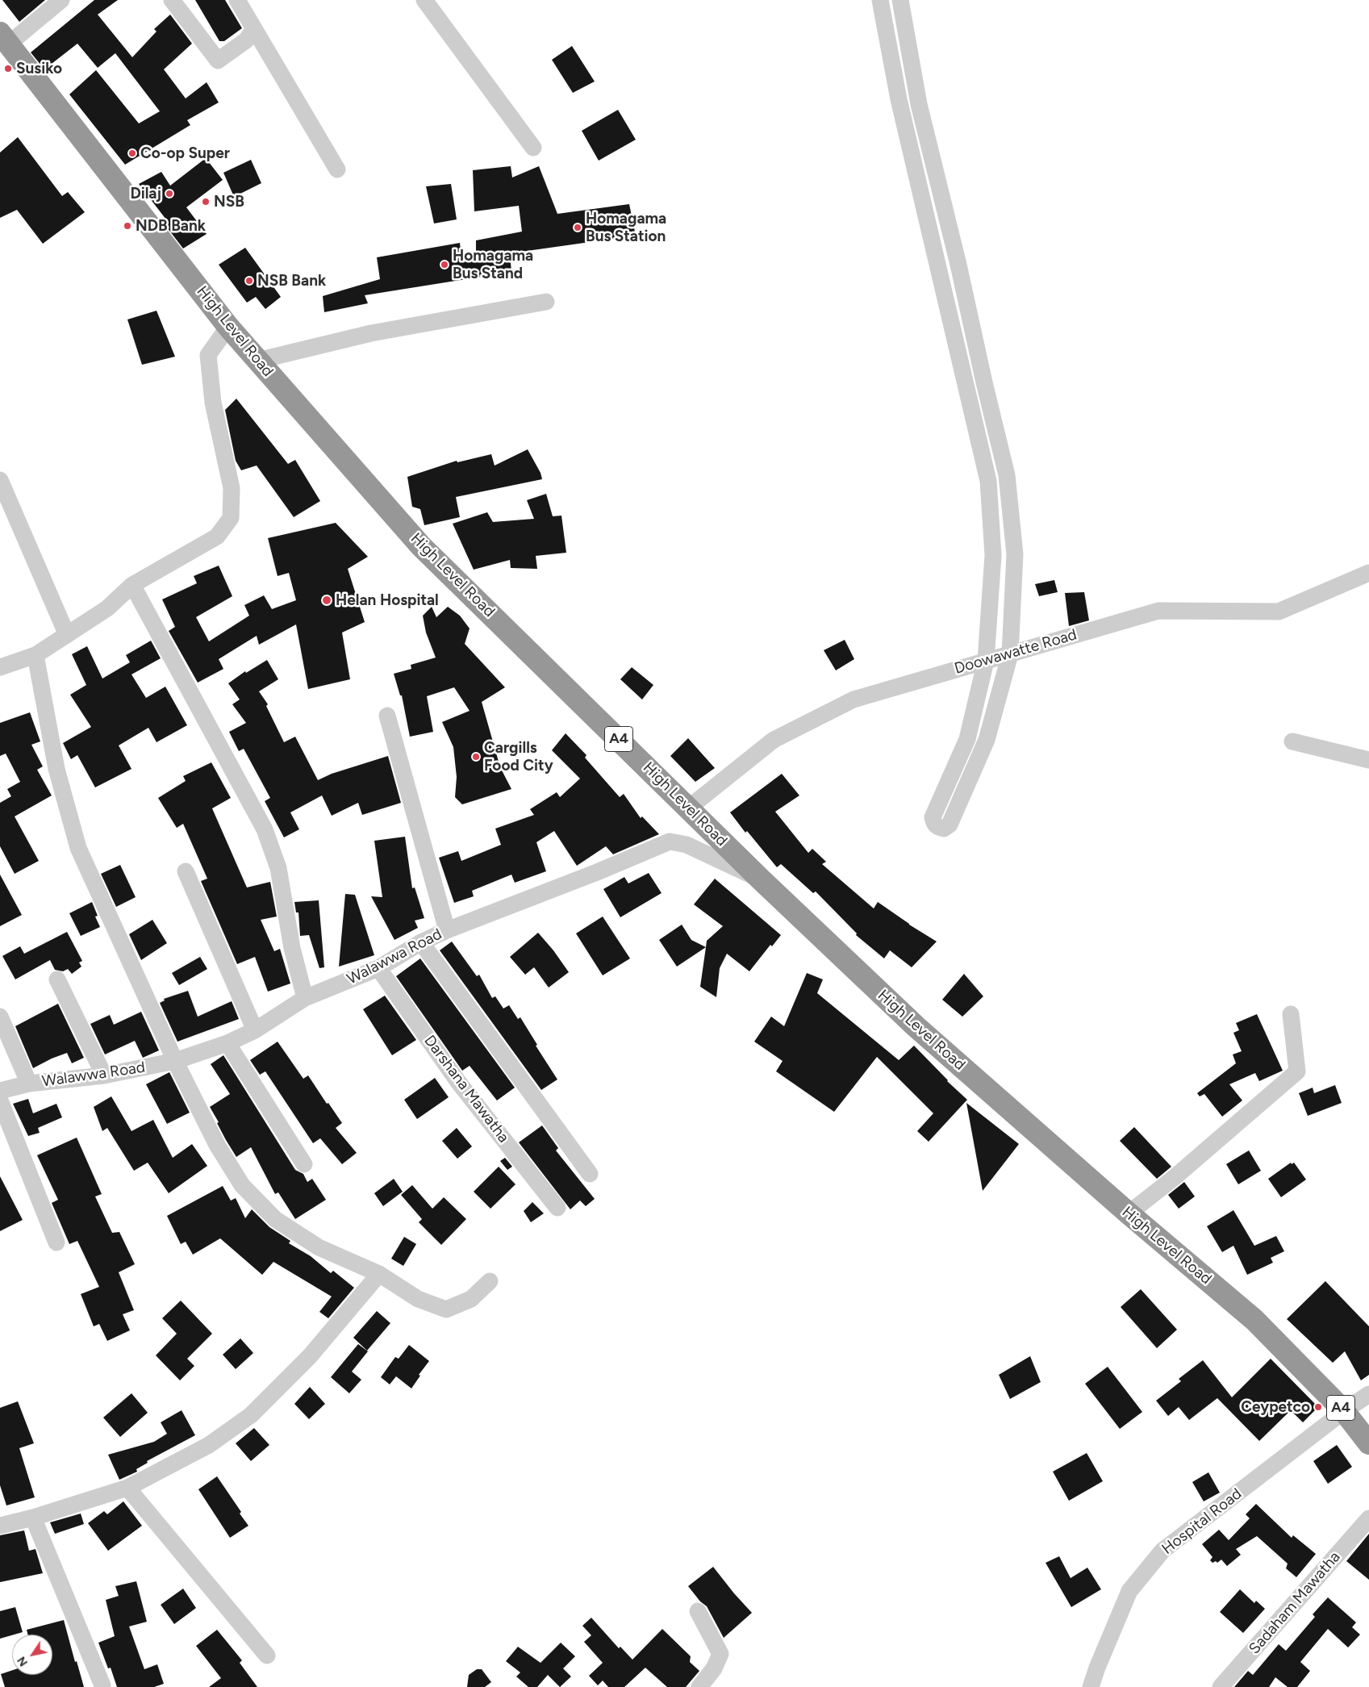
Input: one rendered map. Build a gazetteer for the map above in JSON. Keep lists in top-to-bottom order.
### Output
{
  "streets": {
    "highway": ["High Level Road", "A4"],
    "street": [
      "Doowawatte Road",
      "Walawwa Road",
      "Darshana Mawatha",
      "Hospital Road",
      "Sadaham Mawatha"
    ]
  },
  "crossings": [
    ["High Level Road", "Doowawatte Road"],
    ["High Level Road", "Walawwa Road"],
    ["High Level Road", "Hospital Road"],
    ["Walawwa Road", "Darshana Mawatha"]
  ],
  "places": [
    "Susiko",
    "Co-op Super",
    "Dilaj",
    "NSB",
    "NDB Bank",
    "Homagama Bus Station",
    "Homagama Bus Stand",
    "NSB Bank",
    "Helan Hospital",
    "Cargills Food City",
    "Ceypetco"
  ],
  "north": "bottom left"
}
